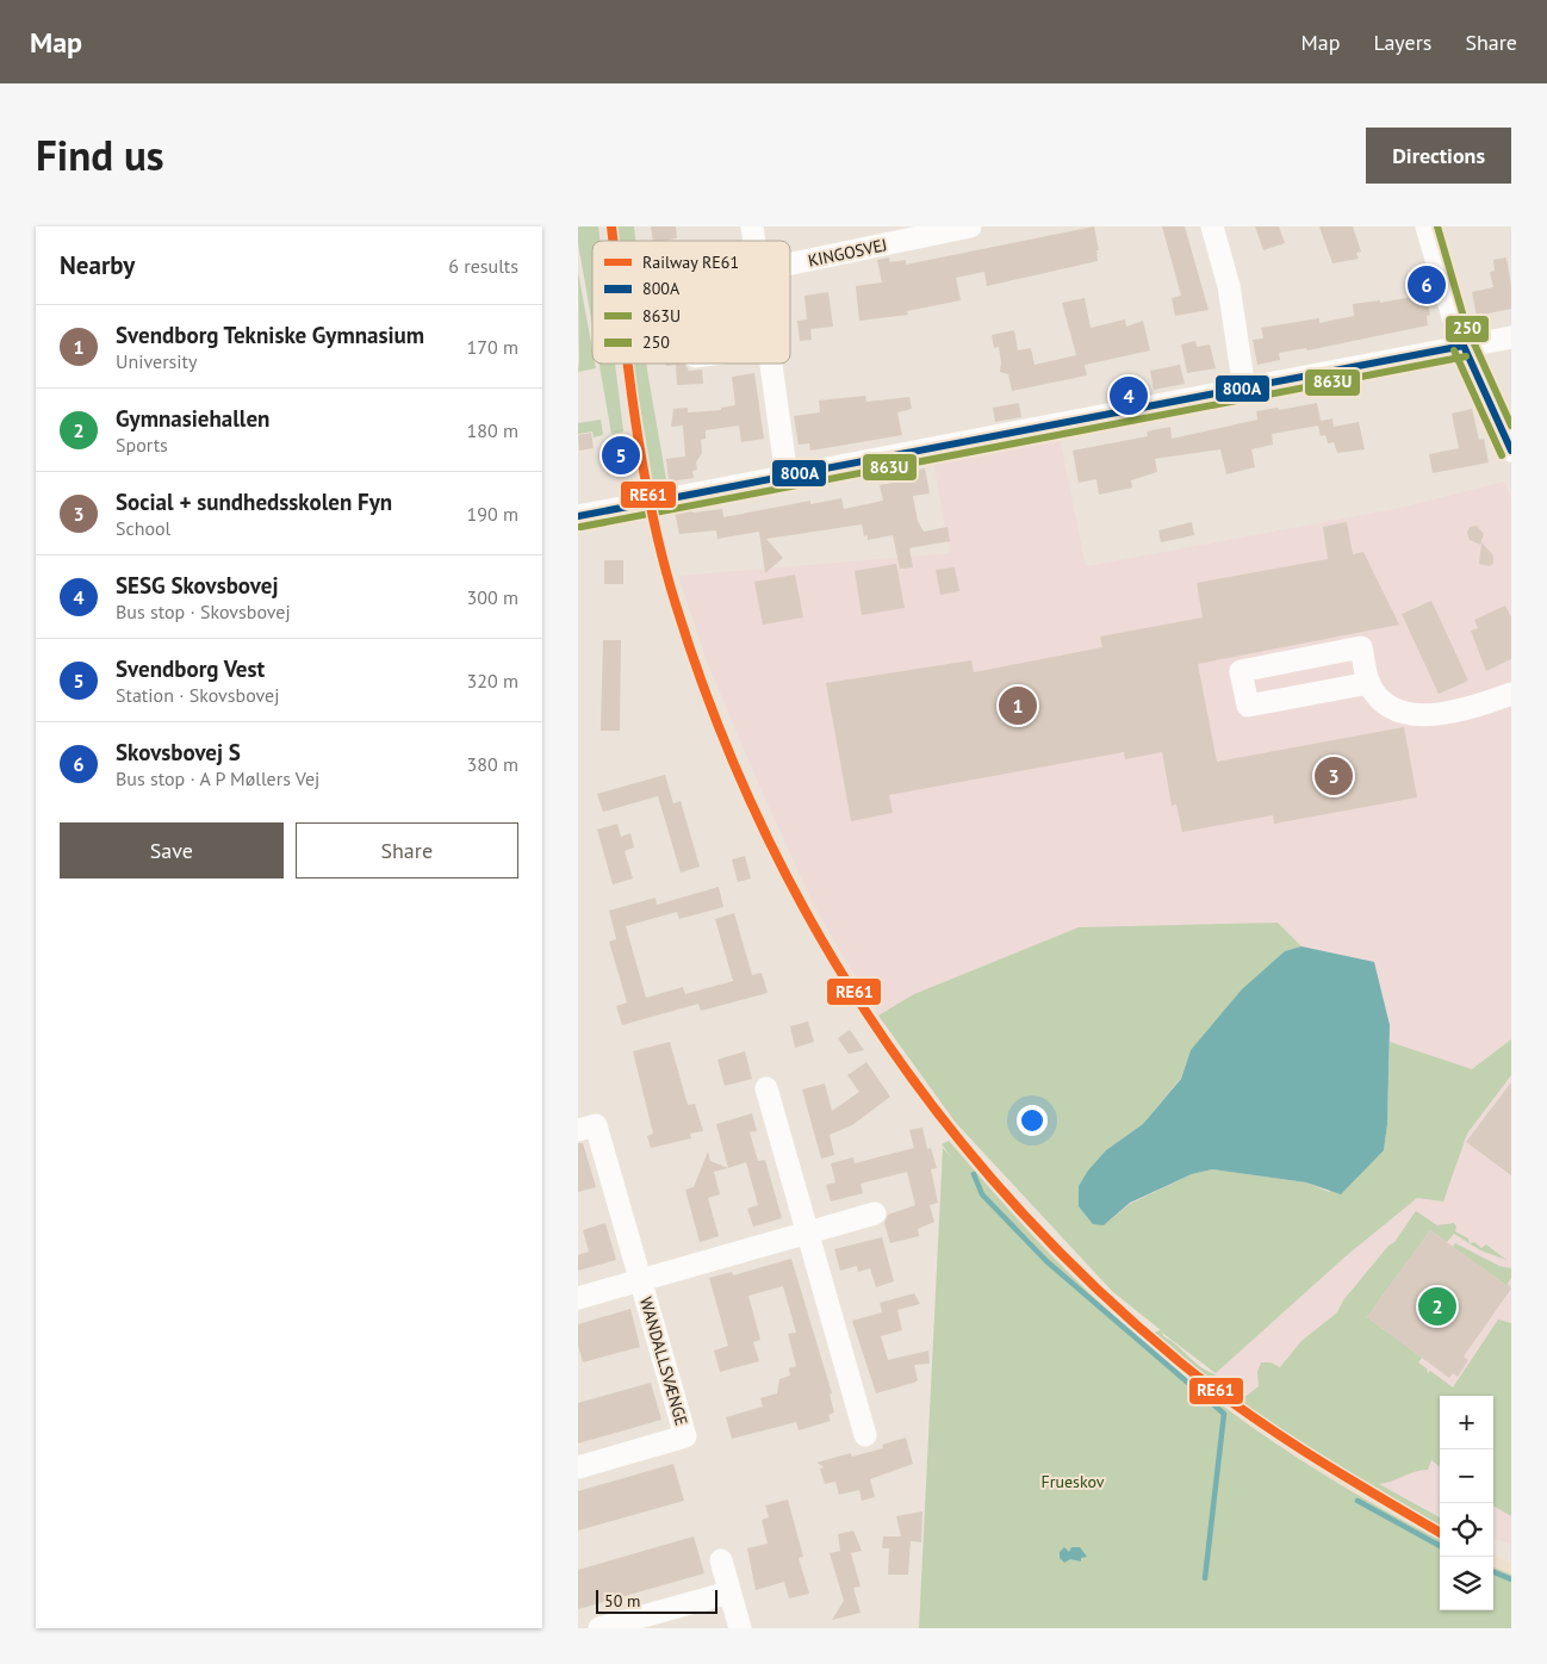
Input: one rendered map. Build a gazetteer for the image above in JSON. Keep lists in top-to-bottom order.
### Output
{
  "streets": {
    "street": ["KINGOSVEJ", "WANDALLSVÆNGE"]
  },
  "parks": ["Frueskov"],
  "lines": [
    "rail line RE61",
    "transit line 250",
    "transit line 800A",
    "transit line 863U"
  ],
  "legend": [
    "Railway RE61",
    "800A",
    "863U",
    "250"
  ],
  "scale_bar": "50 m",
  "page": {
    "header": "Map",
    "nav": ["Map", "Layers", "Share"],
    "title": "Find us",
    "buttons": [
      "Directions",
      ["Save", "Share"]
    ],
    "heading": ["Nearby", "6 results"],
    "pins": [
      "6",
      "4",
      "5",
      "1",
      "3",
      "2"
    ],
    "list": [
      {
        "mark": "1",
        "name": "Svendborg Tekniske Gymnasium",
        "note": "University",
        "value": "170 m"
      },
      {
        "mark": "2",
        "name": "Gymnasiehallen",
        "note": "Sports",
        "value": "180 m"
      },
      {
        "mark": "3",
        "name": "Social + sundhedsskolen Fyn",
        "note": "School",
        "value": "190 m"
      },
      {
        "mark": "4",
        "name": "SESG Skovsbovej",
        "note": "Bus stop · Skovsbovej",
        "value": "300 m"
      },
      {
        "mark": "5",
        "name": "Svendborg Vest",
        "note": "Station · Skovsbovej",
        "value": "320 m"
      },
      {
        "mark": "6",
        "name": "Skovsbovej S",
        "note": "Bus stop · A P Møllers Vej",
        "value": "380 m"
      }
    ],
    "map_buttons": ["+", "−"],
    "scale": "50 m"
  }
}
